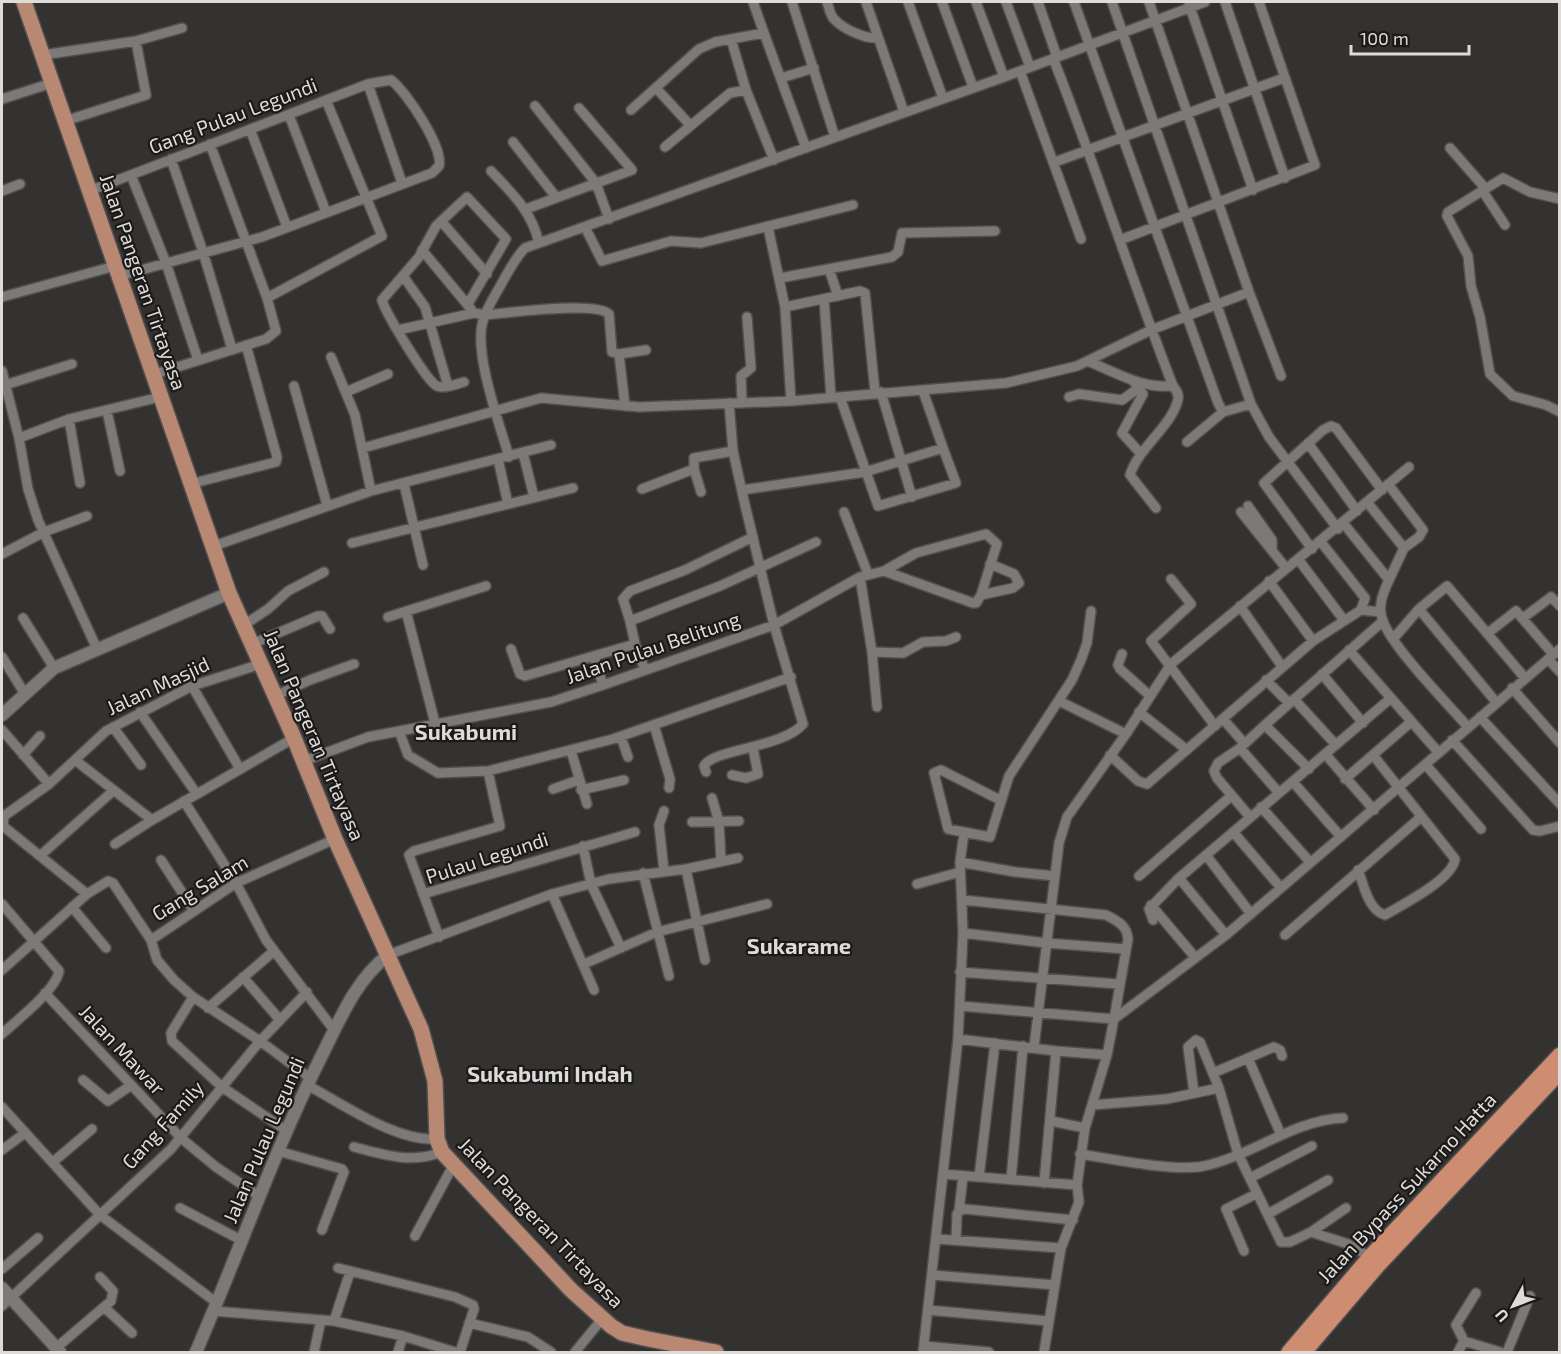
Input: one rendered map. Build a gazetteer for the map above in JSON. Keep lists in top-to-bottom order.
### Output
{
  "streets": {
    "highway": ["Jalan Bypass Sukarno Hatta"],
    "main road": ["Jalan Pangeran Tirtayasa"],
    "street": [
      "Gang Pulau Legundi",
      "Jalan Pulau Belitung",
      "Jalan Masjid",
      "Pulau Legundi",
      "Gang Salam",
      "Jalan Mawar",
      "Gang Family",
      "Jalan Pulau Legundi"
    ]
  },
  "crossings": [
    ["Gang Pulau Legundi", "Jalan Pangeran Tirtayasa"],
    ["Jalan Pangeran Tirtayasa", "Jalan Pulau Belitung"],
    ["Jalan Pangeran Tirtayasa", "Jalan Masjid"],
    ["Jalan Pangeran Tirtayasa", "Gang Salam"],
    ["Jalan Pangeran Tirtayasa", "Jalan Pulau Legundi"],
    ["Jalan Mawar", "Gang Family"],
    ["Jalan Mawar", "Jalan Pulau Legundi"]
  ],
  "districts": ["Sukabumi", "Sukarame", "Sukabumi Indah"],
  "scale_bar": "100 m",
  "north": "bottom left"
}
